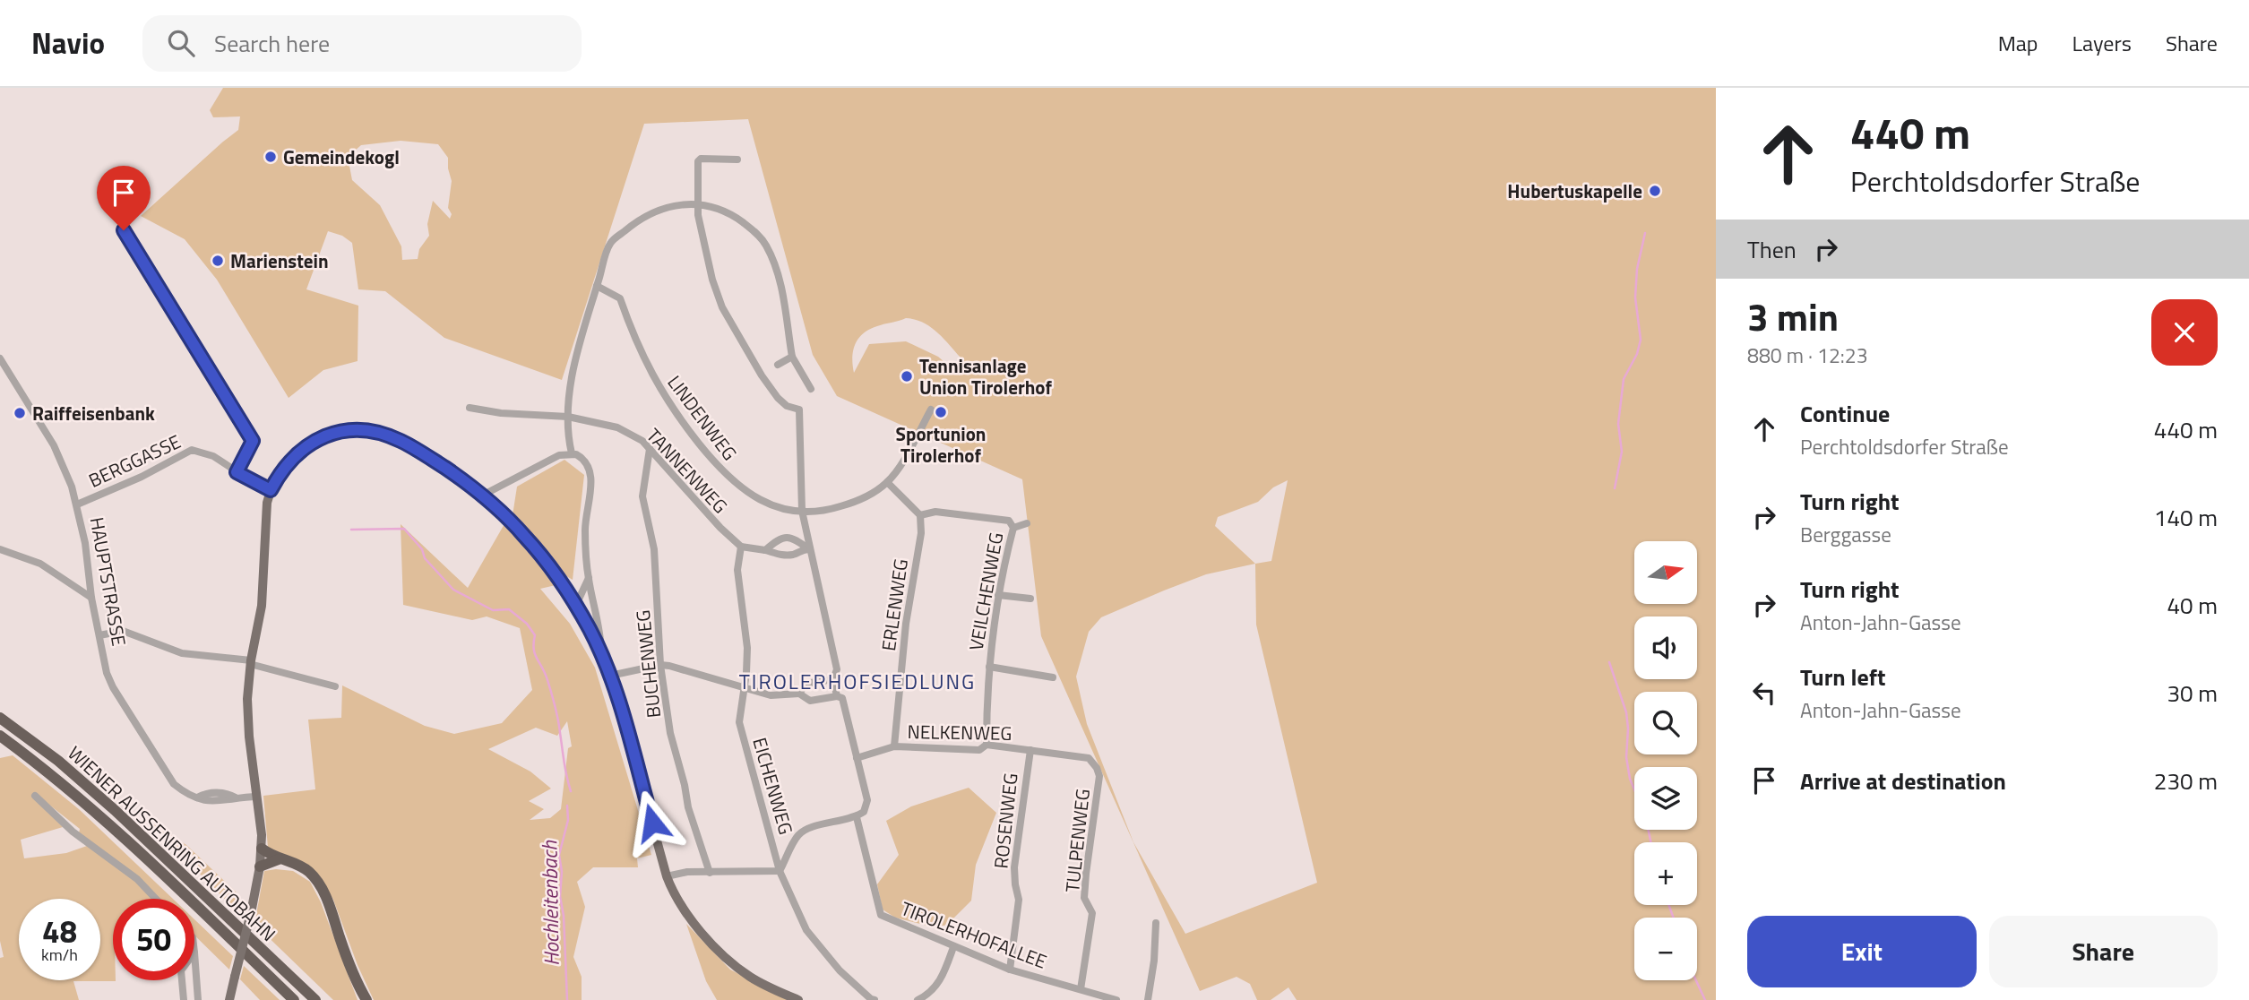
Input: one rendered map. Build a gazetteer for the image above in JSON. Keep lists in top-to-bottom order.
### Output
{
  "streets": {
    "highway": ["WIENER AUSSENRING AUTOBAHN"],
    "street": [
      "LINDENWEG",
      "BERGGASSE",
      "TANNENWEG",
      "HAUPTSTRASSE",
      "VEILCHENWEG",
      "ERLENWEG",
      "BUCHENWEG",
      "NELKENWEG",
      "EICHENWEG",
      "ROSENWEG",
      "TULPENWEG",
      "TIROLERHOFALLEE"
    ]
  },
  "crossings": [
    ["BERGGASSE", "HAUPTSTRASSE"],
    ["TANNENWEG", "BUCHENWEG"],
    ["TANNENWEG", "EICHENWEG"],
    ["VEILCHENWEG", "ERLENWEG"],
    ["VEILCHENWEG", "NELKENWEG"],
    ["ERLENWEG", "NELKENWEG"],
    ["NELKENWEG", "ROSENWEG"],
    ["NELKENWEG", "TULPENWEG"],
    ["ROSENWEG", "TIROLERHOFALLEE"],
    ["TULPENWEG", "TIROLERHOFALLEE"]
  ],
  "districts": ["TIROLERHOFSIEDLUNG"],
  "water": ["Hochleitenbach"],
  "places": [
    "Gemeindekogl",
    "Hubertuskapelle",
    "Marienstein",
    "Tennisanlage Union Tirolerhof",
    "Sportunion Tirolerhof",
    "Raiffeisenbank"
  ],
  "north": "right",
  "page": {
    "header": "Navio",
    "search": "Search here",
    "nav": ["Map", "Layers", "Share"],
    "turn": ["440 m", "Perchtoldsdorfer Straße"],
    "then": "Then",
    "heading": ["3 min", "880 m · 12:23"],
    "list": [
      {
        "name": "Continue",
        "note": "Perchtoldsdorfer Straße",
        "value": "440 m"
      },
      {
        "name": "Turn right",
        "note": "Berggasse",
        "value": "140 m"
      },
      {
        "name": "Turn right",
        "note": "Anton-Jahn-Gasse",
        "value": "40 m"
      },
      {
        "name": "Turn left",
        "note": "Anton-Jahn-Gasse",
        "value": "30 m"
      },
      {
        "name": "Arrive at destination",
        "value": "230 m"
      }
    ],
    "map_buttons": ["+", "−"],
    "speed": "48 km/h",
    "limit": "50",
    "buttons": ["Exit", "Share"]
  }
}
